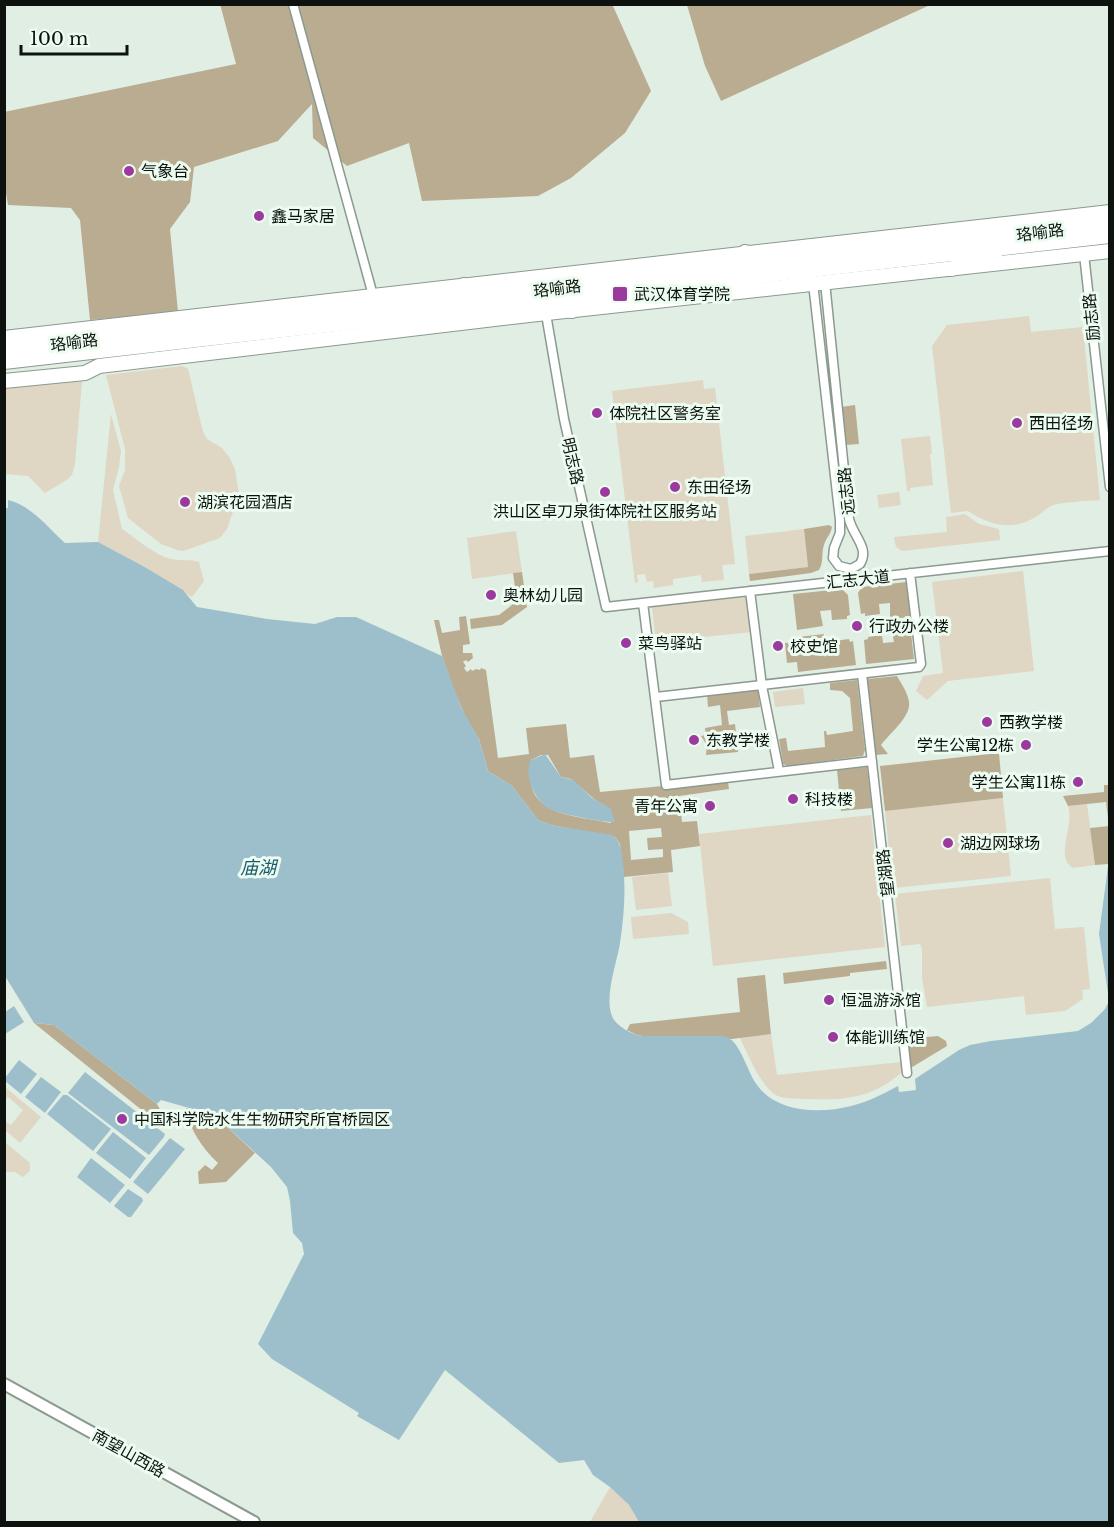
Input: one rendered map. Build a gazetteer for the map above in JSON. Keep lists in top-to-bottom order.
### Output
{
  "streets": {
    "main road": ["珞喻路"],
    "street": [
      "励志路",
      "明志路",
      "远志路",
      "汇志大道",
      "望湖路",
      "南望山西路"
    ]
  },
  "crossings": [
    ["明志路", "汇志大道"]
  ],
  "water": ["庙湖"],
  "places": {
    "other": [
      "气象台",
      "鑫马家居",
      "体院社区警务室",
      "西田径场",
      "东田径场",
      "洪山区卓刀泉街体院社区服务站",
      "湖滨花园酒店",
      "奥林幼儿园",
      "行政办公楼",
      "菜鸟驿站",
      "校史馆",
      "西教学楼",
      "东教学楼",
      "学生公寓12栋",
      "学生公寓11栋",
      "科技楼",
      "青年公寓",
      "湖边网球场",
      "恒温游泳馆",
      "体能训练馆",
      "中国科学院水生生物研究所官桥园区"
    ],
    "transit": ["武汉体育学院"]
  },
  "scale_bar": "100 m"
}
